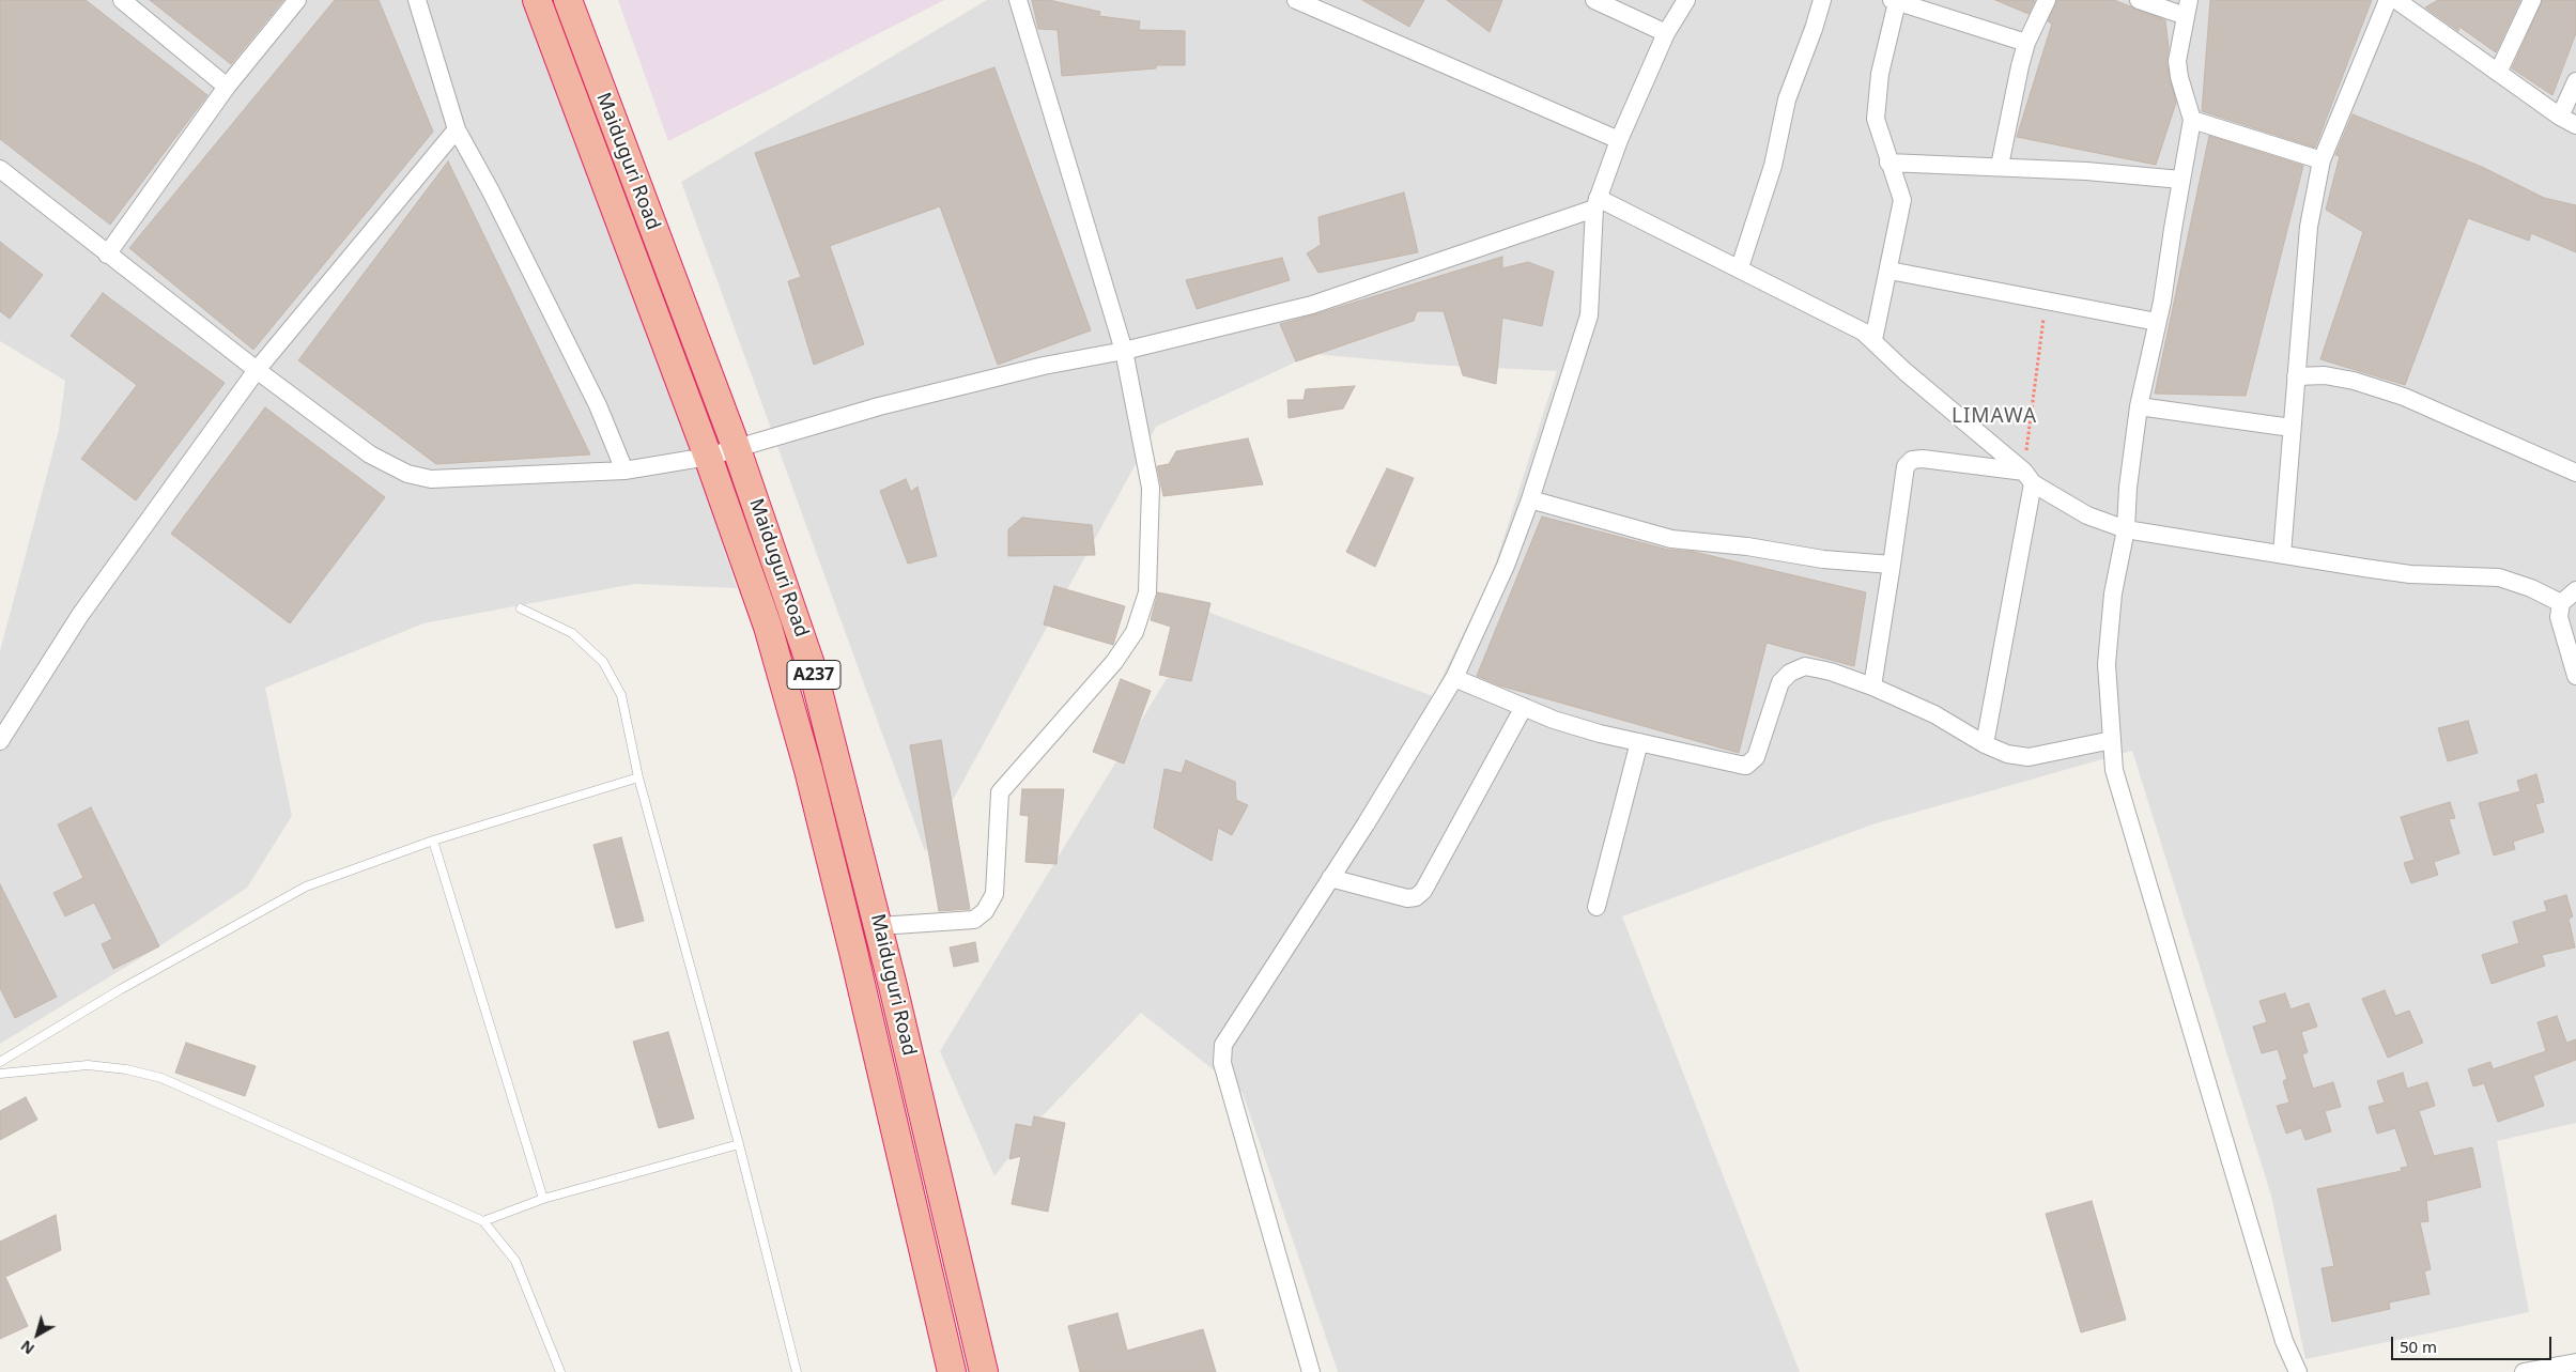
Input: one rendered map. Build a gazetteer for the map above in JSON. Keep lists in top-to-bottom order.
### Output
{
  "streets": {
    "highway": ["Maiduguri Road", "A237"]
  },
  "districts": ["LIMAWA"],
  "scale_bar": "50 m",
  "north": "bottom left"
}
